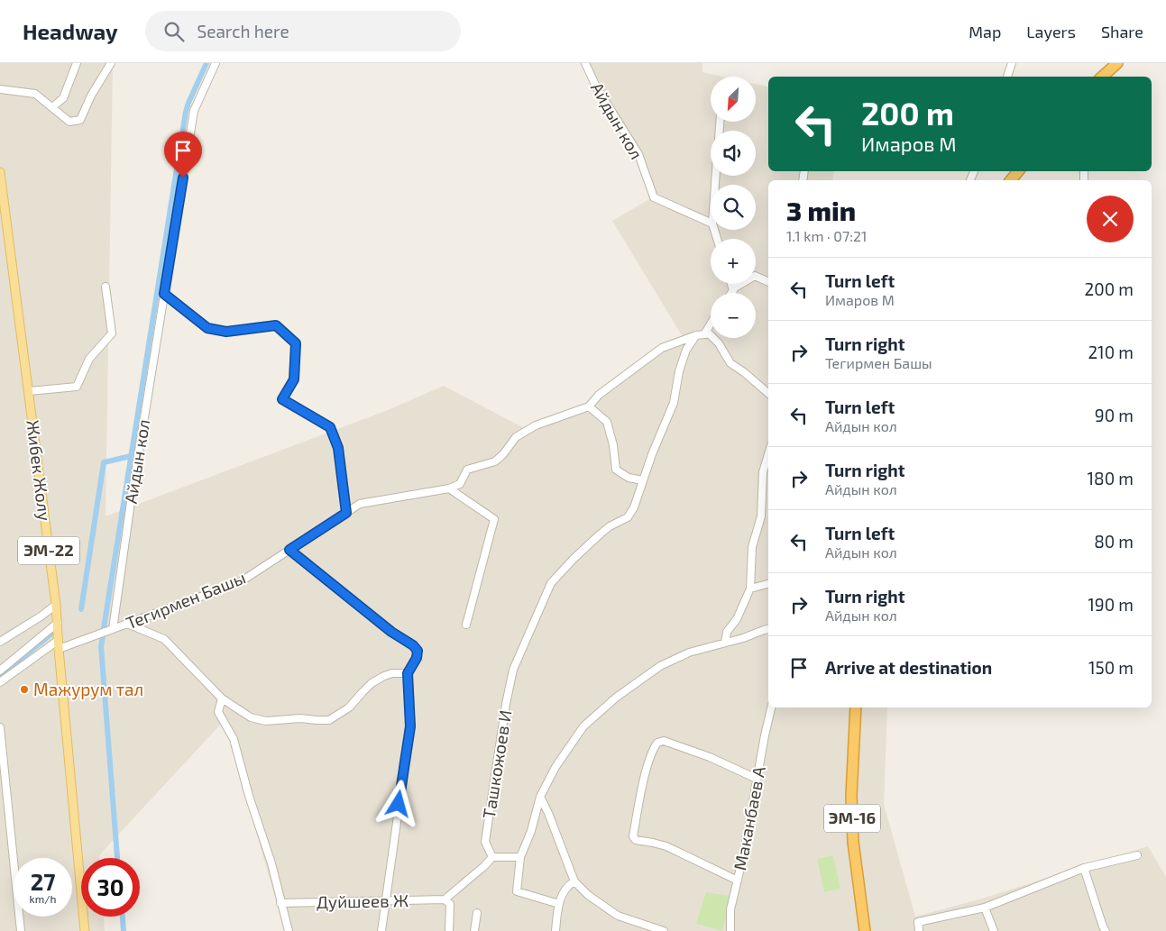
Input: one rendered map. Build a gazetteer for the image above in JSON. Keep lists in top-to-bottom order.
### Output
{
  "streets": {
    "highway": ["ЭМ-16"],
    "main road": ["Жибек Жолу", "ЭМ-22"],
    "street": [
      "Айдын кол",
      "Тегирмен Башы",
      "Ташкожоев И",
      "Маканбаев А",
      "Дуйшеев Ж"
    ]
  },
  "crossings": [
    ["Айдын кол", "Тегирмен Башы"],
    ["Жибек Жолу", "Тегирмен Башы"]
  ],
  "places": ["Мажурум тал"],
  "north": "bottom left",
  "page": {
    "header": "Headway",
    "search": "Search here",
    "nav": ["Map", "Layers", "Share"],
    "map_buttons": ["+", "−"],
    "turn": ["200 m", "Имаров М"],
    "heading": ["3 min", "1.1 km · 07:21"],
    "list": [
      {
        "name": "Turn left",
        "note": "Имаров М",
        "value": "200 m"
      },
      {
        "name": "Turn right",
        "note": "Тегирмен Башы",
        "value": "210 m"
      },
      {
        "name": "Turn left",
        "note": "Айдын кол",
        "value": "90 m"
      },
      {
        "name": "Turn right",
        "note": "Айдын кол",
        "value": "180 m"
      },
      {
        "name": "Turn left",
        "note": "Айдын кол",
        "value": "80 m"
      },
      {
        "name": "Turn right",
        "note": "Айдын кол",
        "value": "190 m"
      },
      {
        "name": "Arrive at destination",
        "value": "150 m"
      }
    ],
    "speed": "27 km/h",
    "limit": "30"
  }
}
